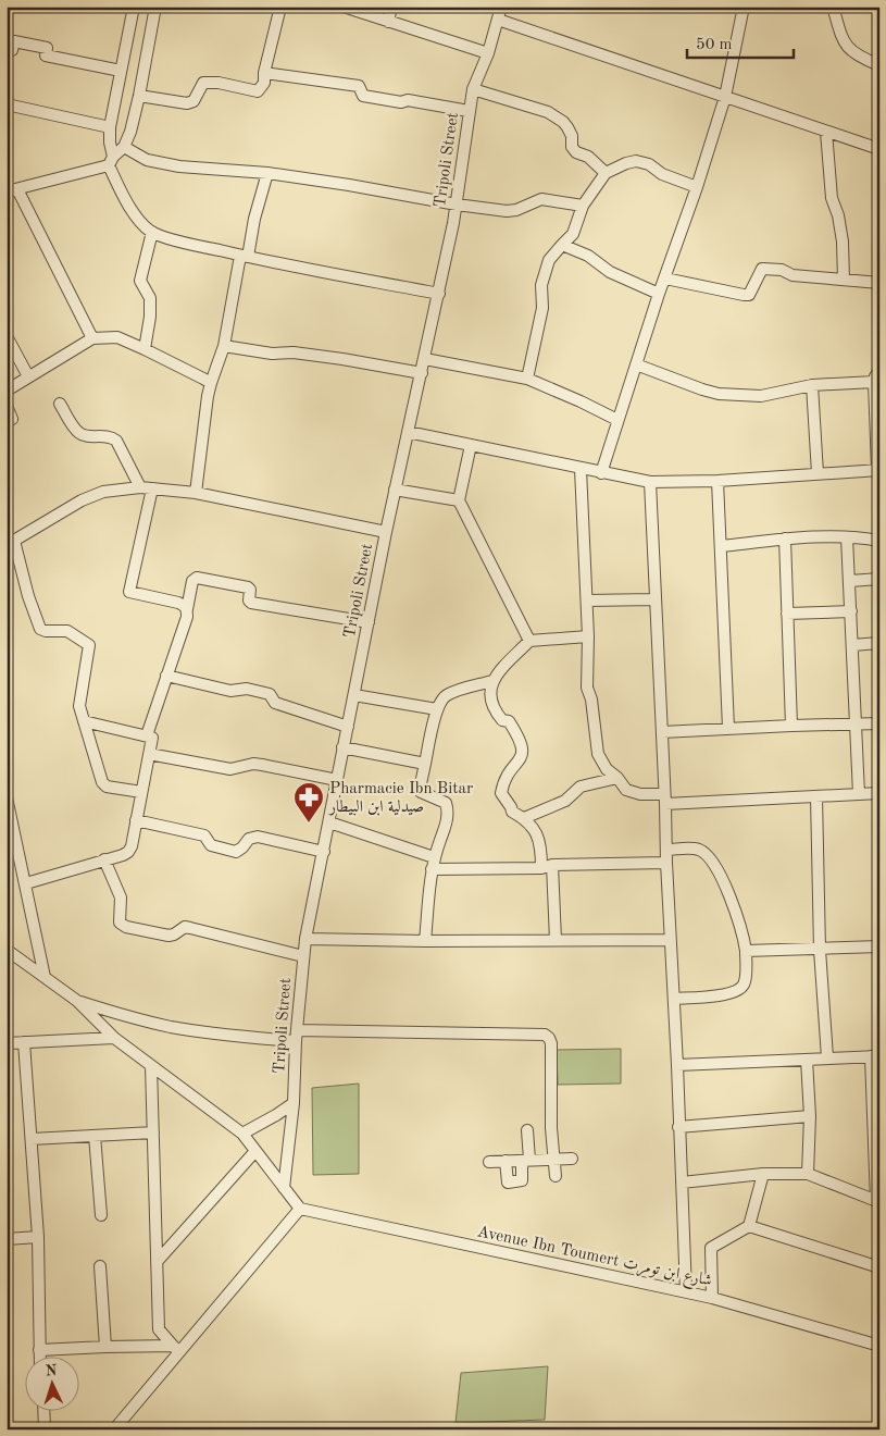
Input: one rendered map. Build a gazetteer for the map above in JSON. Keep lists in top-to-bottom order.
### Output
{
  "streets": {
    "street": ["Tripoli Street", "Avenue Ibn Toumert شارع ابن تومرت"]
  },
  "places": {
    "pharmacy": ["Pharmacie Ibn Bitar صيدلية ابن البيطار"]
  },
  "scale_bar": "50 m",
  "north": "top"
}
